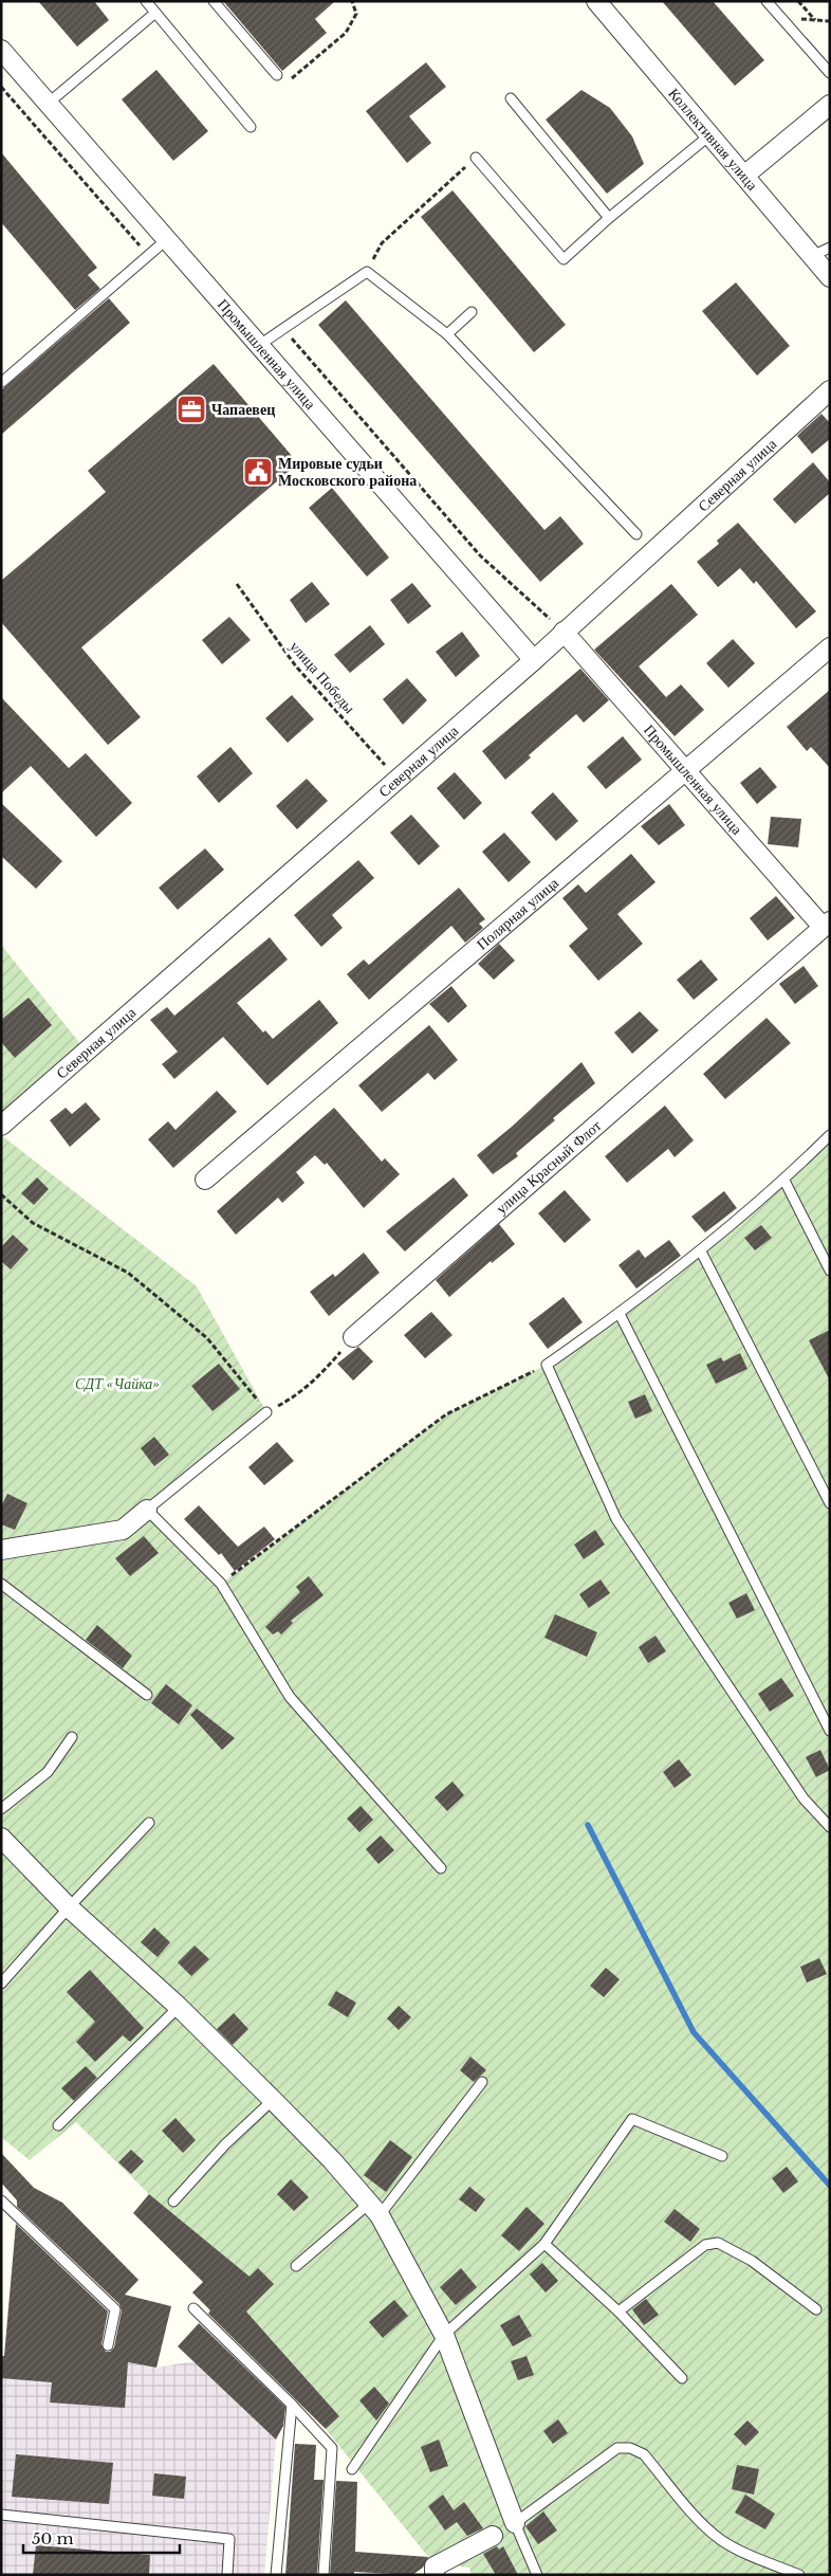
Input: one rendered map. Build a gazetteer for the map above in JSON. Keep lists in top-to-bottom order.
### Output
{
  "streets": {
    "street": [
      "Коллективная улица",
      "Промышленная улица",
      "Северная улица",
      "Полярная улица",
      "улица Красный Флот"
    ],
    "path": ["улица Победы"]
  },
  "crossings": [
    ["Промышленная улица", "Северная улица"],
    ["Промышленная улица", "Полярная улица"],
    ["Промышленная улица", "улица Красный Флот"],
    ["Северная улица", "улица Победы"]
  ],
  "parks": ["СДТ «Чайка»"],
  "places": {
    "office": ["Чапаевец"],
    "public building": ["Мировые судьи Московского района"]
  },
  "scale_bar": "50 m"
}
